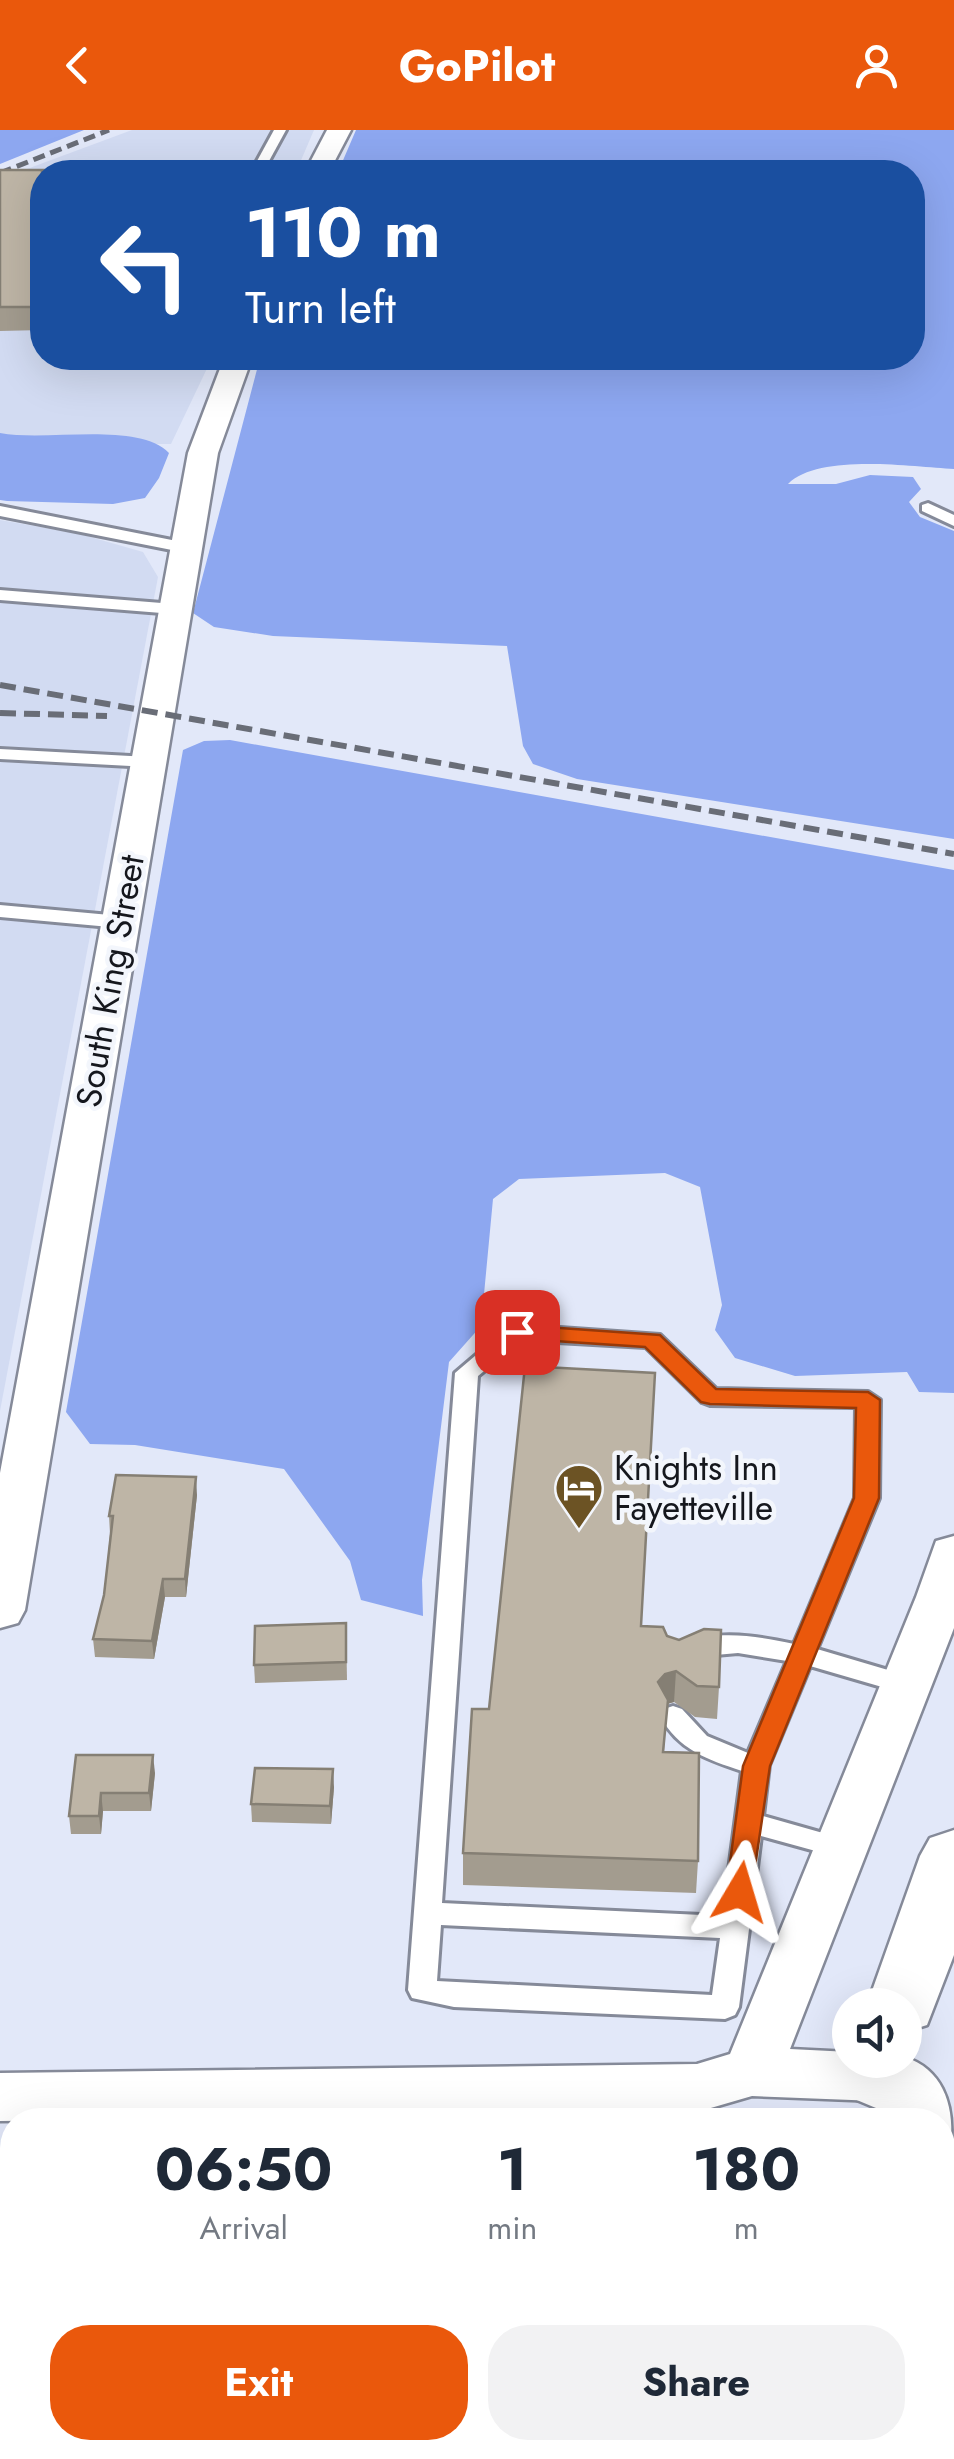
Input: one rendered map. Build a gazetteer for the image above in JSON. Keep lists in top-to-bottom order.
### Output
{
  "streets": {
    "street": ["South King Street"]
  },
  "places": {
    "hotel": ["Knights Inn Fayetteville"]
  },
  "page": {
    "header": "GoPilot",
    "turn": ["110 m", "Turn left"],
    "eta": [
      "06:50",
      "Arrival",
      "1",
      "min",
      "180",
      "m"
    ],
    "buttons": ["Exit", "Share"]
  }
}
